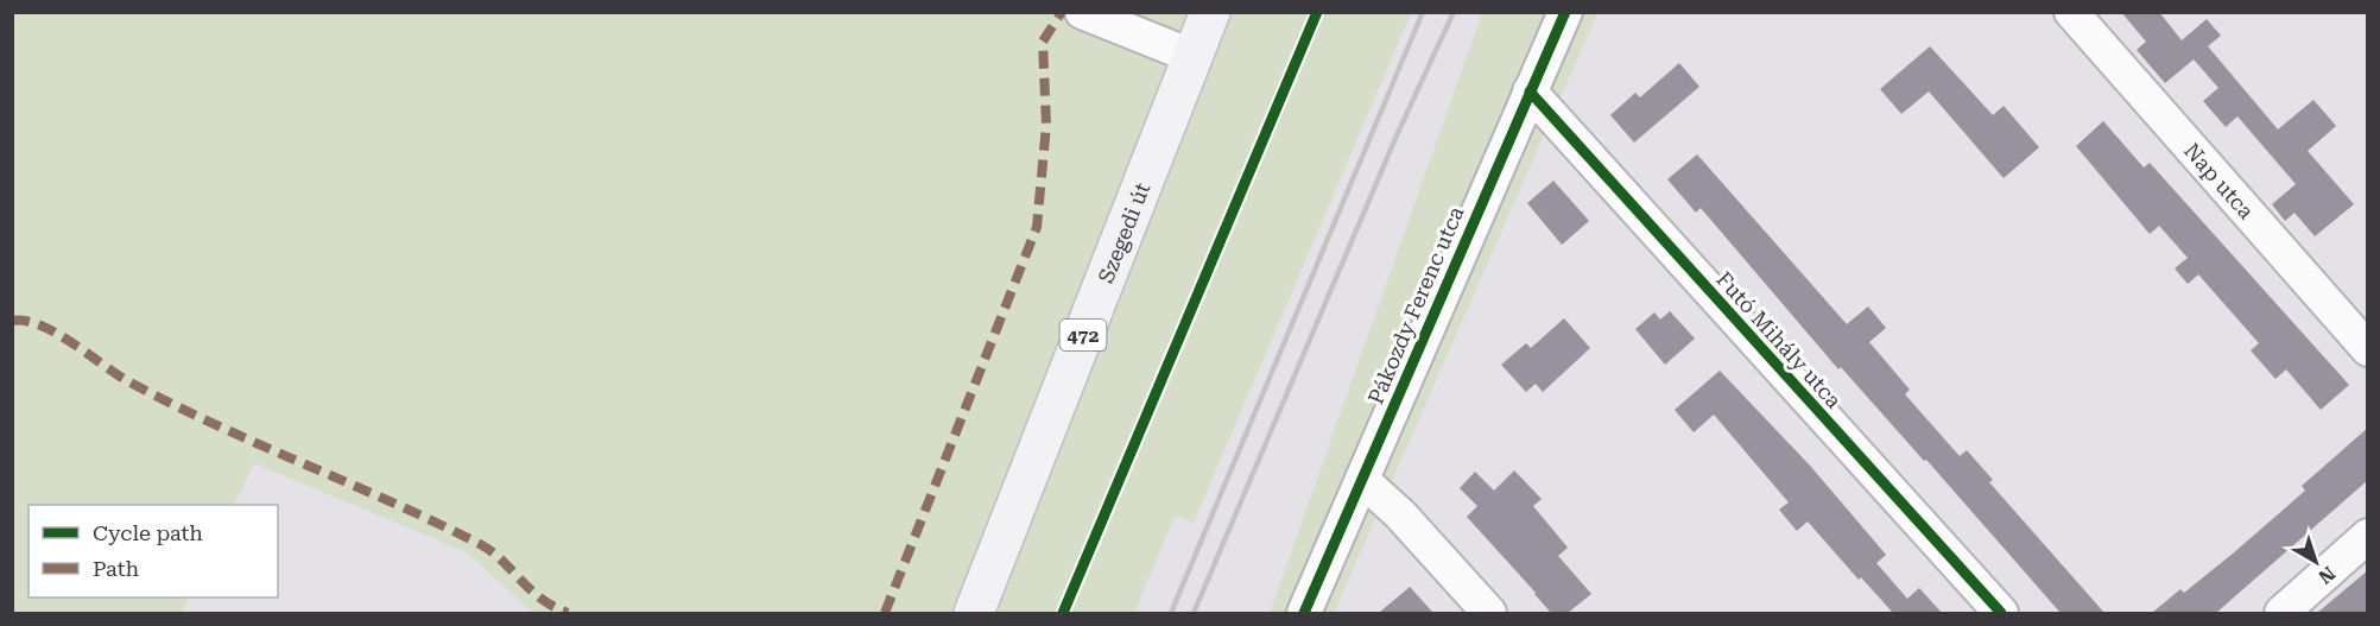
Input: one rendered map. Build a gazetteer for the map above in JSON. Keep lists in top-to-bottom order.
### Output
{
  "streets": {
    "main road": ["Szegedi út", "472"],
    "street": ["Nap utca", "Pákozdy Ferenc utca", "Futó Mihály utca"]
  },
  "crossings": [
    ["Pákozdy Ferenc utca", "Futó Mihály utca"]
  ],
  "legend": ["Cycle path", "Path"],
  "north": "bottom right"
}
